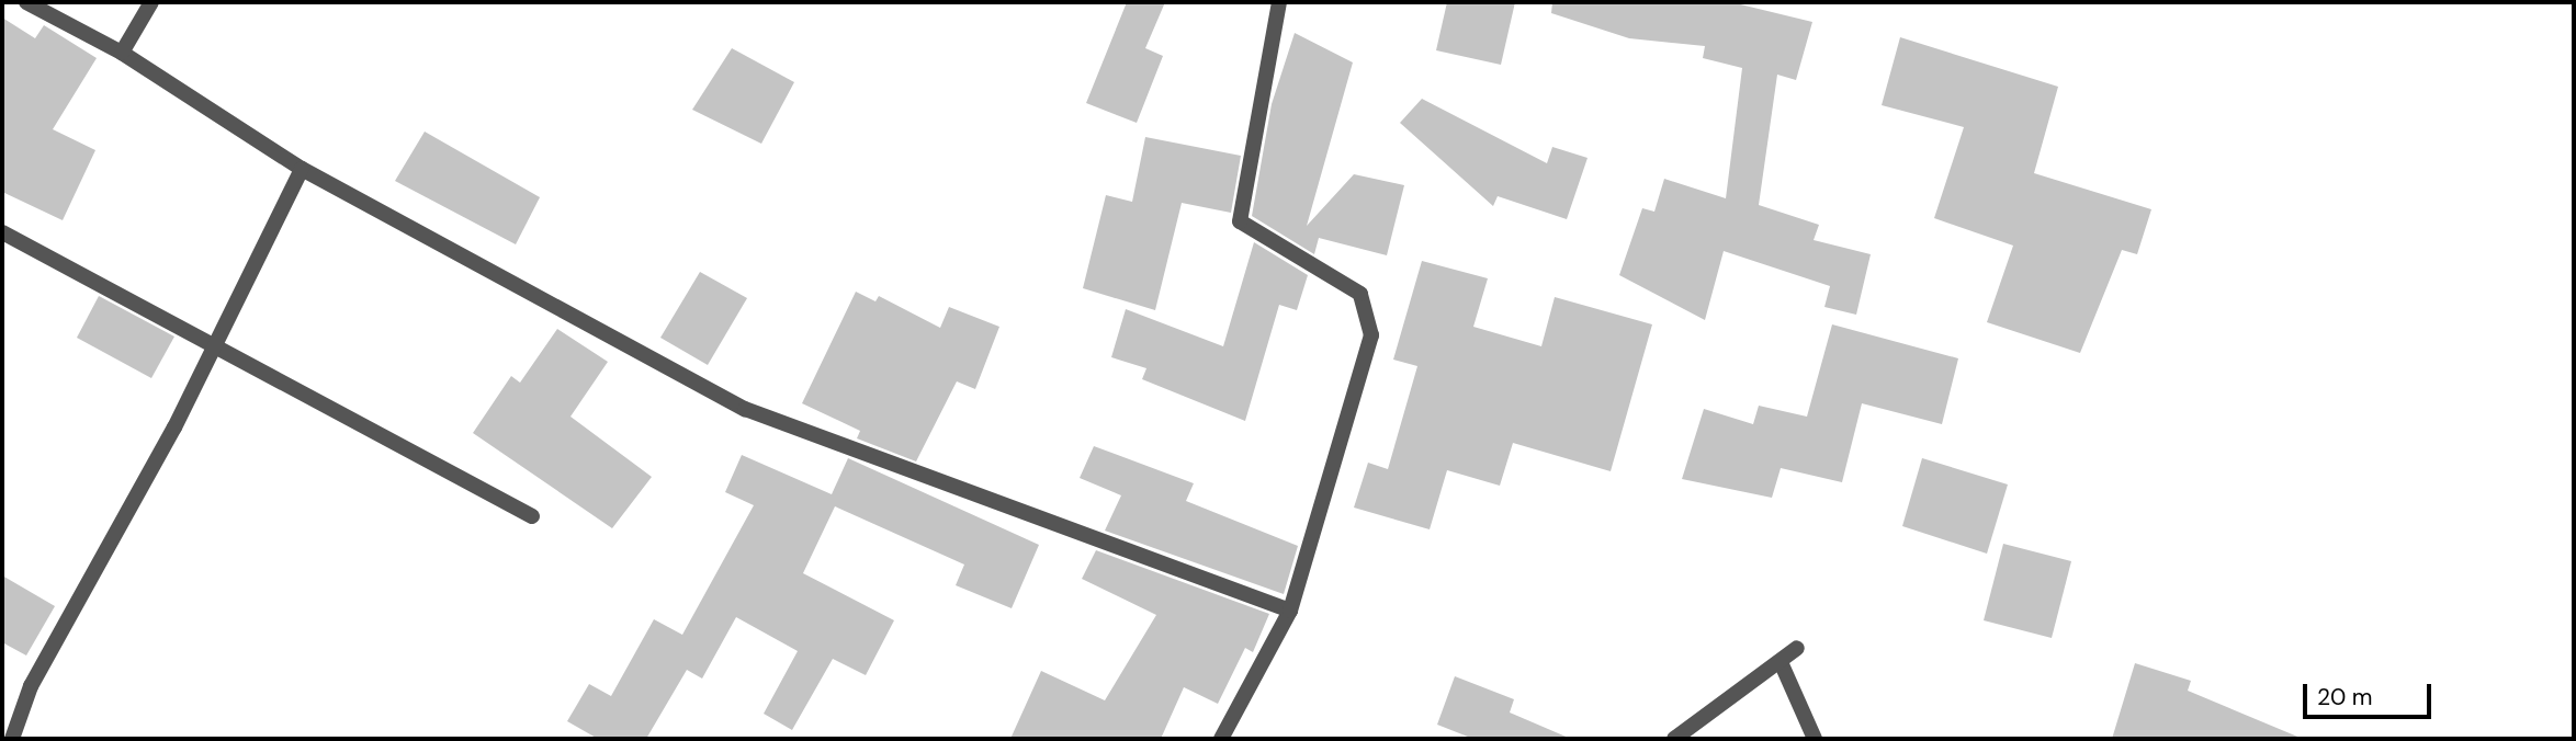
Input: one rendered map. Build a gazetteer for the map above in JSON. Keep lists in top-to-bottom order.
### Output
{
  "scale_bar": "20 m"
}
